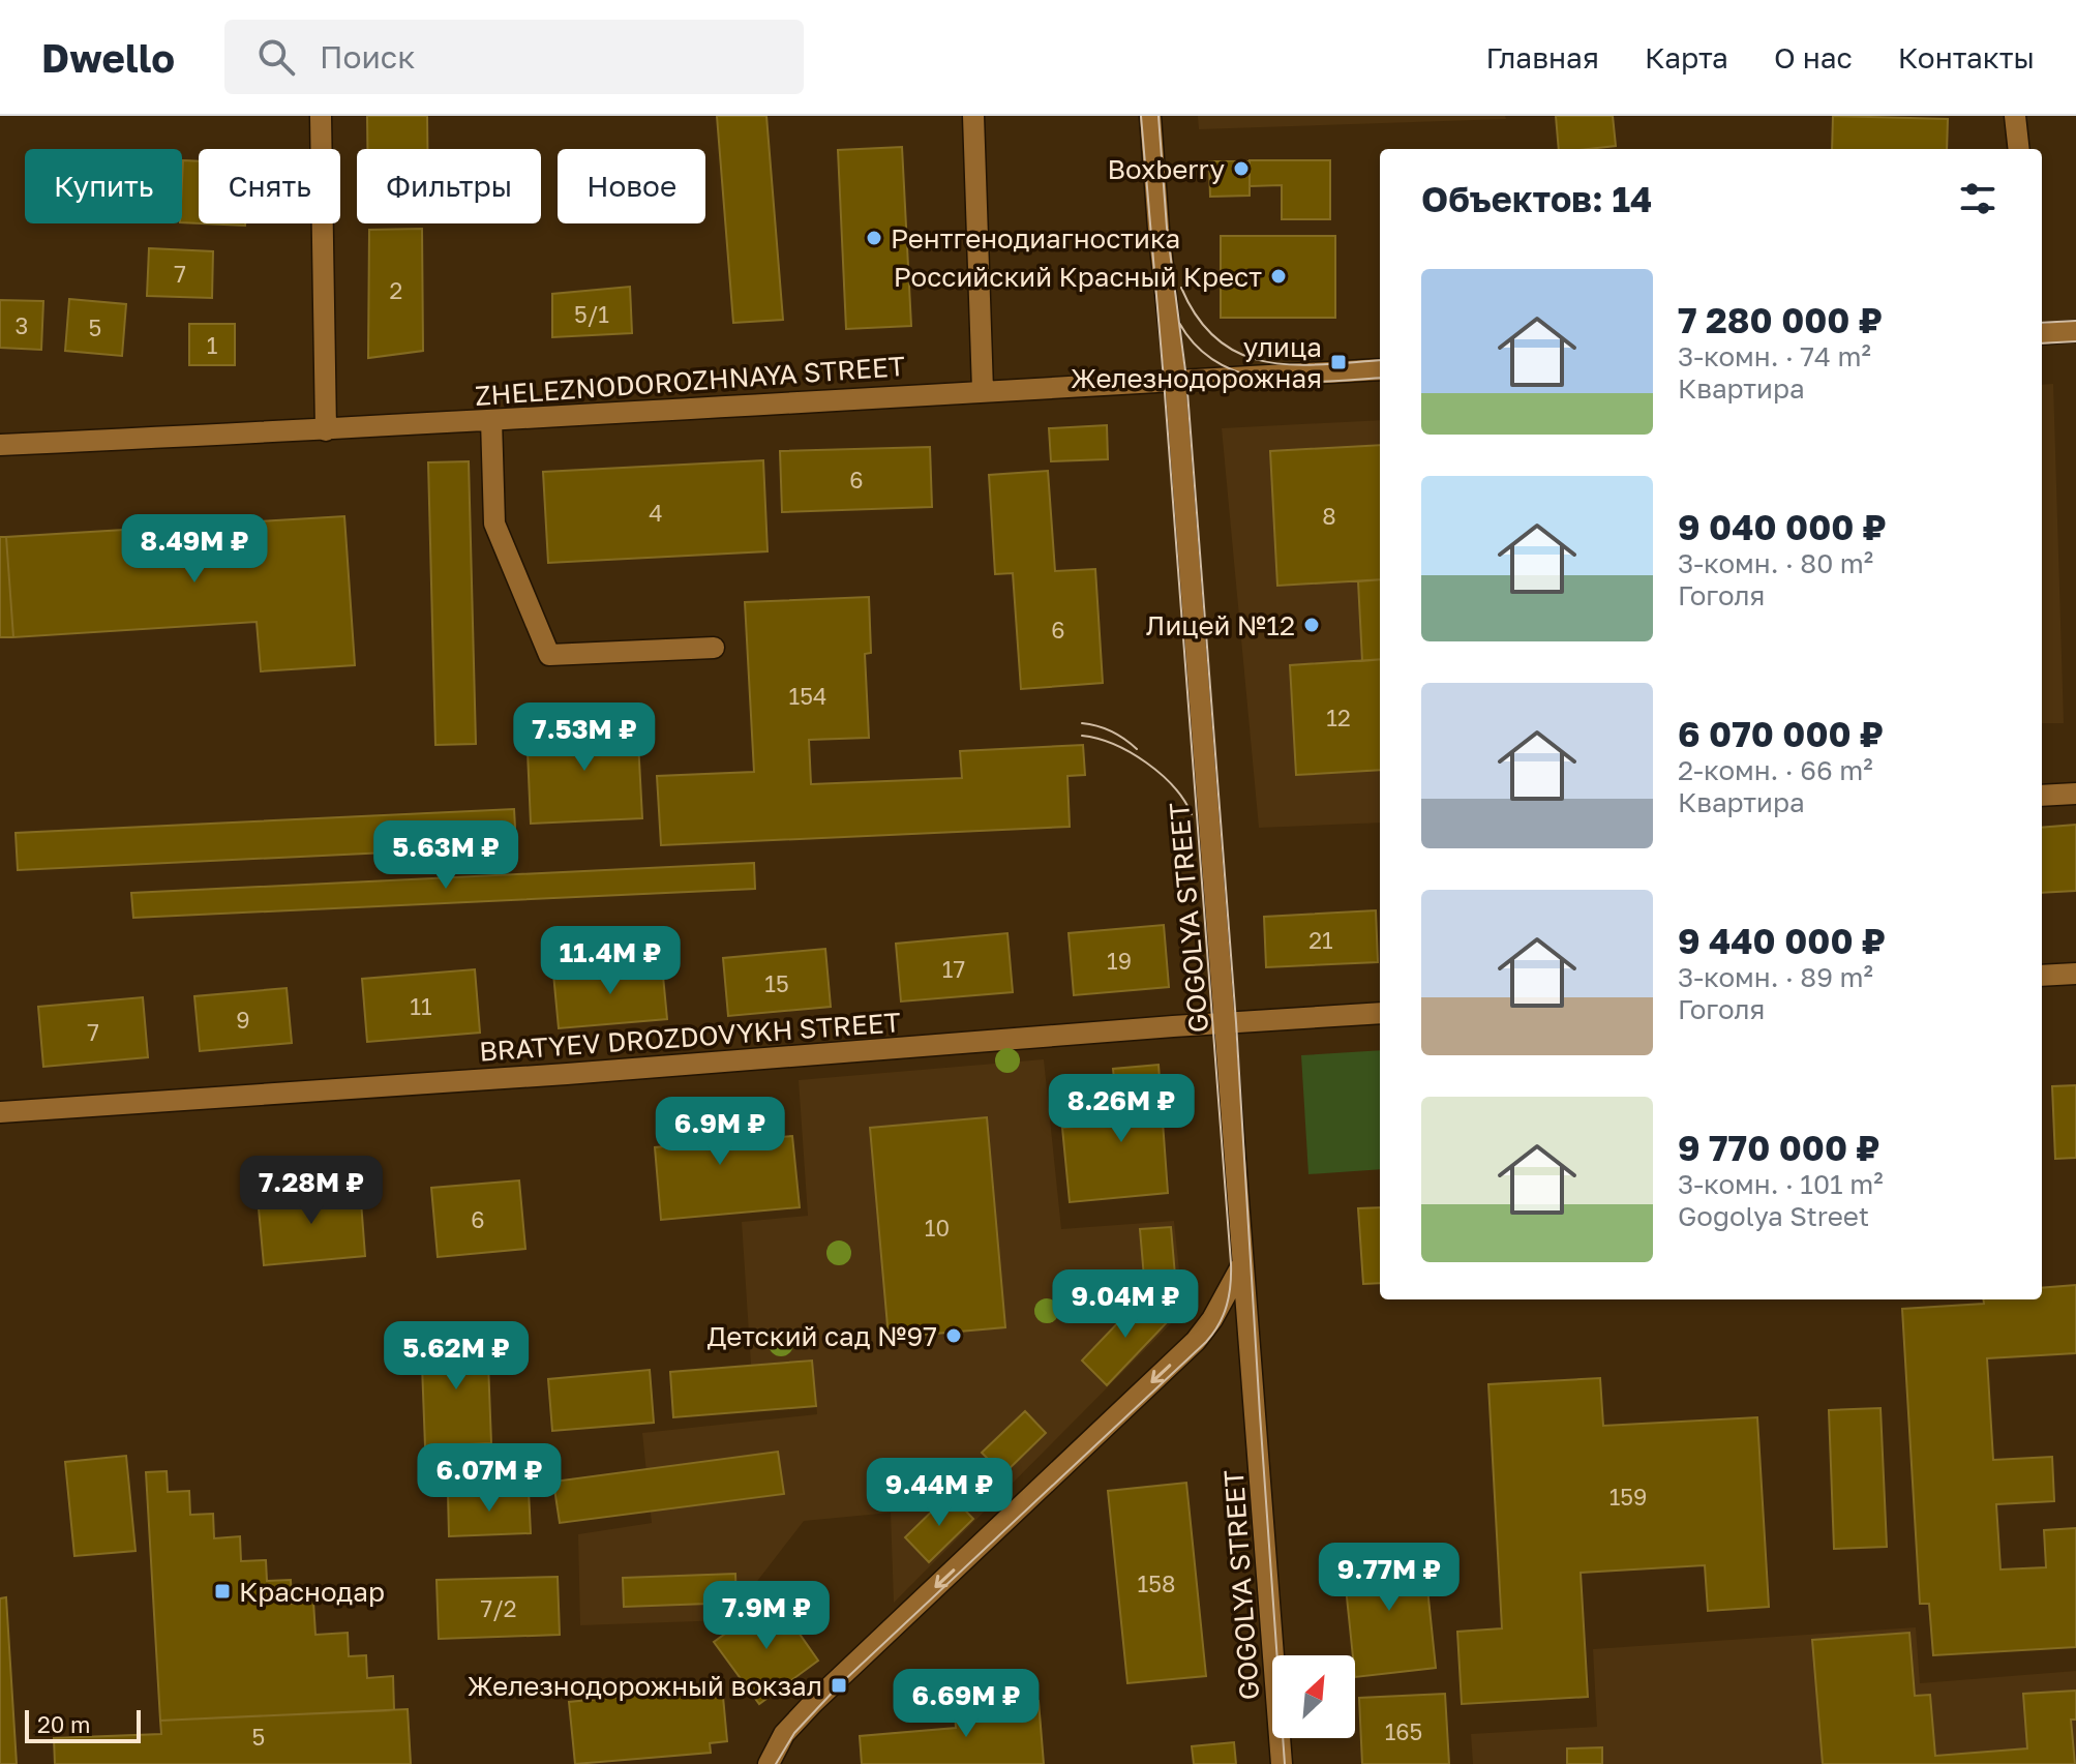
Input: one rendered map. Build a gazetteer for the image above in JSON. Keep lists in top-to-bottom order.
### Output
{
  "streets": {
    "street": ["ZHELEZNODOROZHNAYA STREET", "GOGOLYA STREET", "BRATYEV DROZDOVYKH STREET"]
  },
  "crossings": [
    ["ZHELEZNODOROZHNAYA STREET", "GOGOLYA STREET"],
    ["GOGOLYA STREET", "BRATYEV DROZDOVYKH STREET"]
  ],
  "places": {
    "other": [
      "Boxberry",
      "Рентгенодиагностика",
      "Российский Красный Крест",
      "Лицей №12",
      "Детский сад №97"
    ],
    "transit": ["улица Железнодорожная", "Краснодар", "Железнодорожный вокзал"]
  },
  "house_numbers": [
    "7",
    "2",
    "5/1",
    "3",
    "5",
    "1",
    "6",
    "4",
    "8",
    "6",
    "154",
    "12",
    "21",
    "19",
    "17",
    "15",
    "11",
    "9",
    "7",
    "6",
    "10",
    "159",
    "158",
    "7/2",
    "165",
    "5"
  ],
  "scale_bar": "20 m",
  "north": "top right",
  "page": {
    "header": "Dwello",
    "search": "Поиск",
    "nav": [
      "Главная",
      "Карта",
      "О нас",
      "Контакты"
    ],
    "chip": [
      "Купить",
      "Снять",
      "Фильтры",
      "Новое"
    ],
    "heading": "Объектов: 14",
    "list": [
      {
        "name": "7 280 000 ₽",
        "note": "3-комн. · 74 m² · Квартира"
      },
      {
        "name": "9 040 000 ₽",
        "note": "3-комн. · 80 m² · Гоголя"
      },
      {
        "name": "6 070 000 ₽",
        "note": "2-комн. · 66 m² · Квартира"
      },
      {
        "name": "9 440 000 ₽",
        "note": "3-комн. · 89 m² · Гоголя"
      },
      {
        "name": "9 770 000 ₽",
        "note": "3-комн. · 101 m² · Gogolya Street"
      }
    ],
    "price": [
      "8.49M ₽",
      "7.53M ₽",
      "5.63M ₽",
      "11.4M ₽",
      "8.26M ₽",
      "6.9M ₽",
      "7.28M ₽",
      "9.04M ₽",
      "5.62M ₽",
      "6.07M ₽",
      "9.44M ₽",
      "9.77M ₽",
      "7.9M ₽",
      "6.69M ₽"
    ],
    "scale": "20 m"
  }
}
